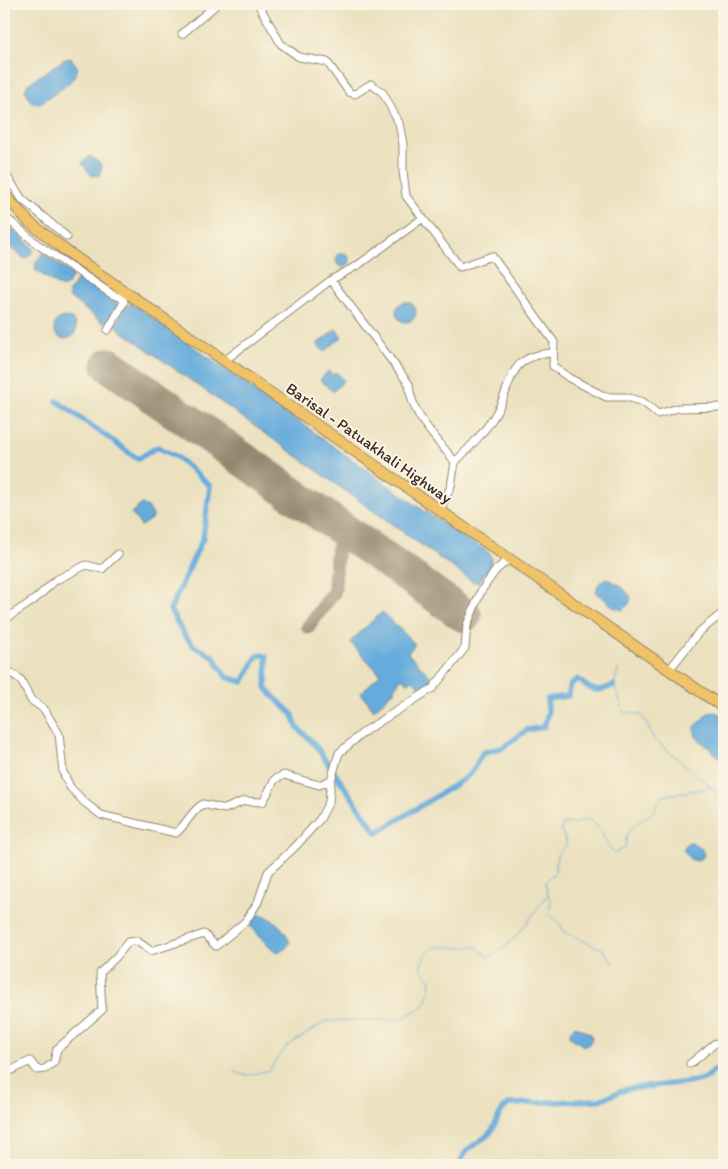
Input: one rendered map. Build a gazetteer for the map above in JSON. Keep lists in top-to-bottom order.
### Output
{
  "streets": {
    "highway": ["Barisal - Patuakhali Highway"]
  }
}
